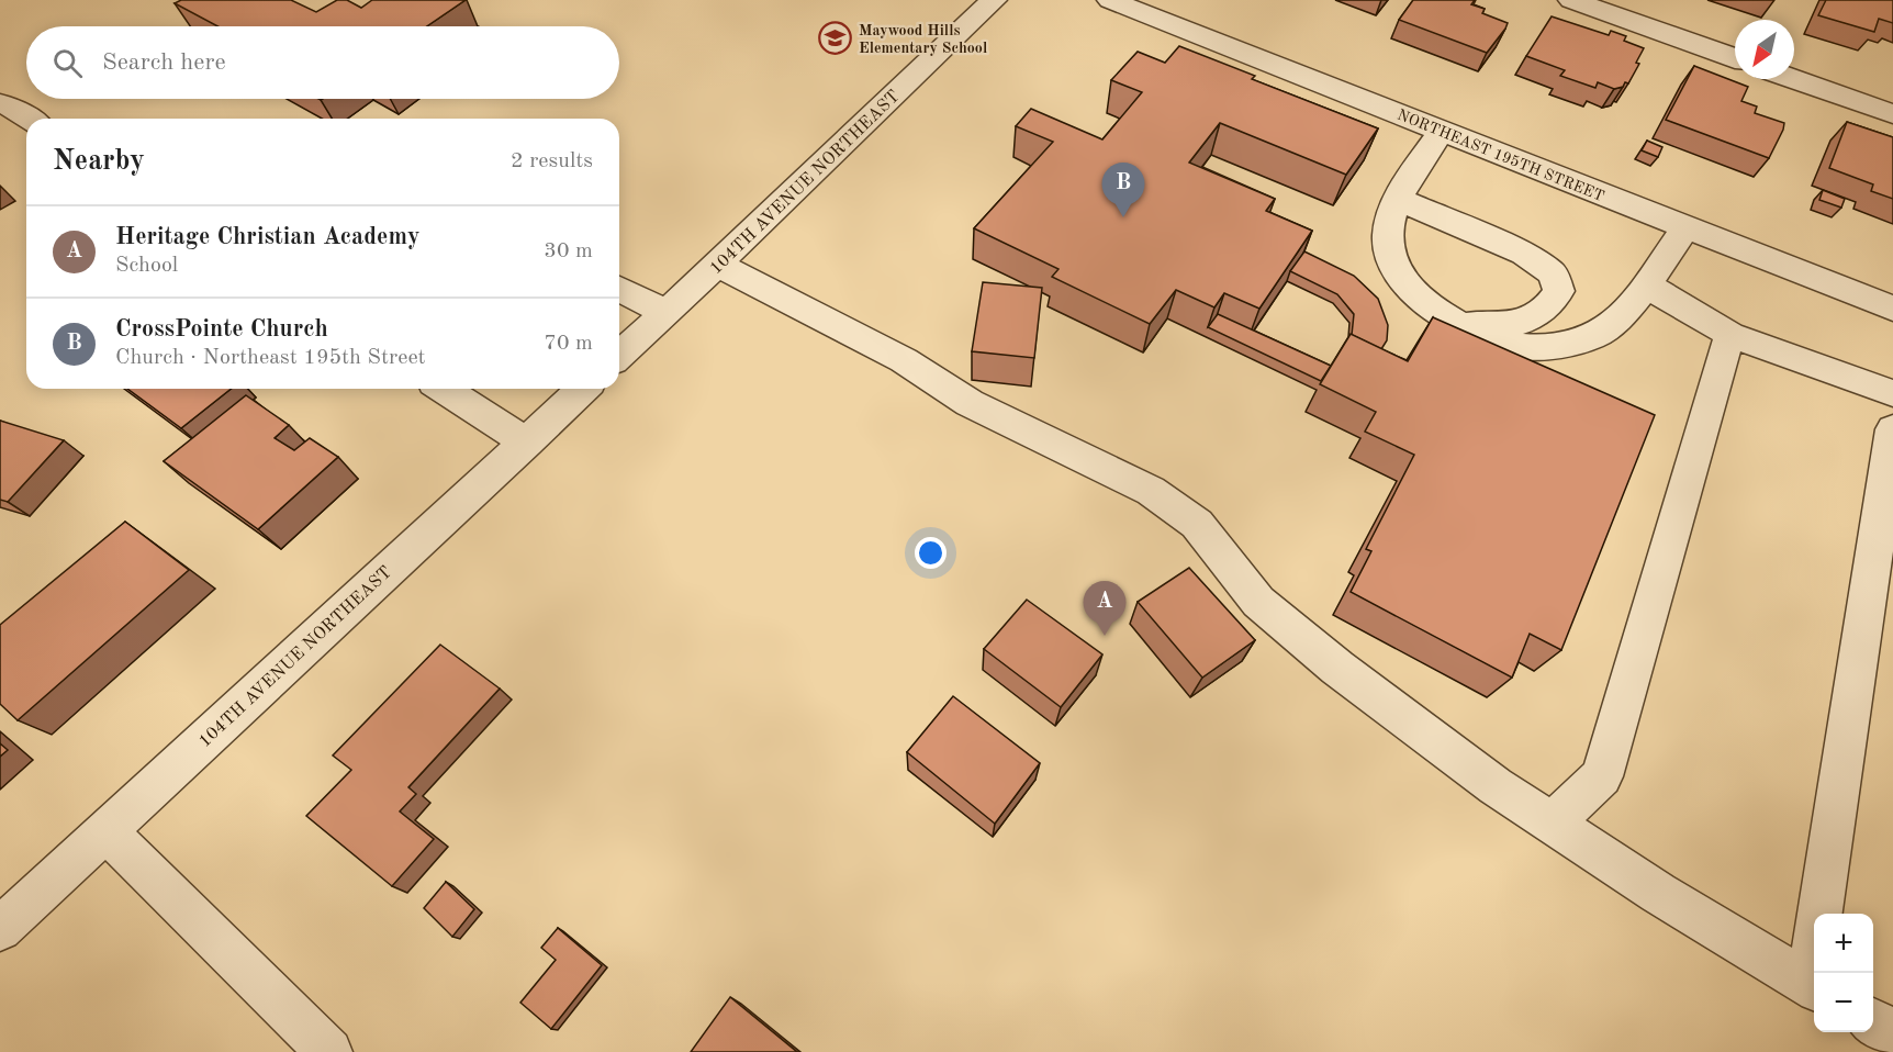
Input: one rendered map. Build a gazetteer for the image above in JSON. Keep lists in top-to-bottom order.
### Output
{
  "streets": {
    "street": ["NORTHEAST 195TH STREET", "104TH AVENUE NORTHEAST"]
  },
  "places": {
    "school or university": ["Maywood Hills Elementary School"]
  },
  "north": "bottom left",
  "page": {
    "search": "Search here",
    "heading": ["Nearby", "2 results"],
    "pins": ["B", "A"],
    "list": [
      {
        "mark": "A",
        "name": "Heritage Christian Academy",
        "note": "School",
        "value": "30 m"
      },
      {
        "mark": "B",
        "name": "CrossPointe Church",
        "note": "Church · Northeast 195th Street",
        "value": "70 m"
      }
    ],
    "map_buttons": ["+", "−"]
  }
}
